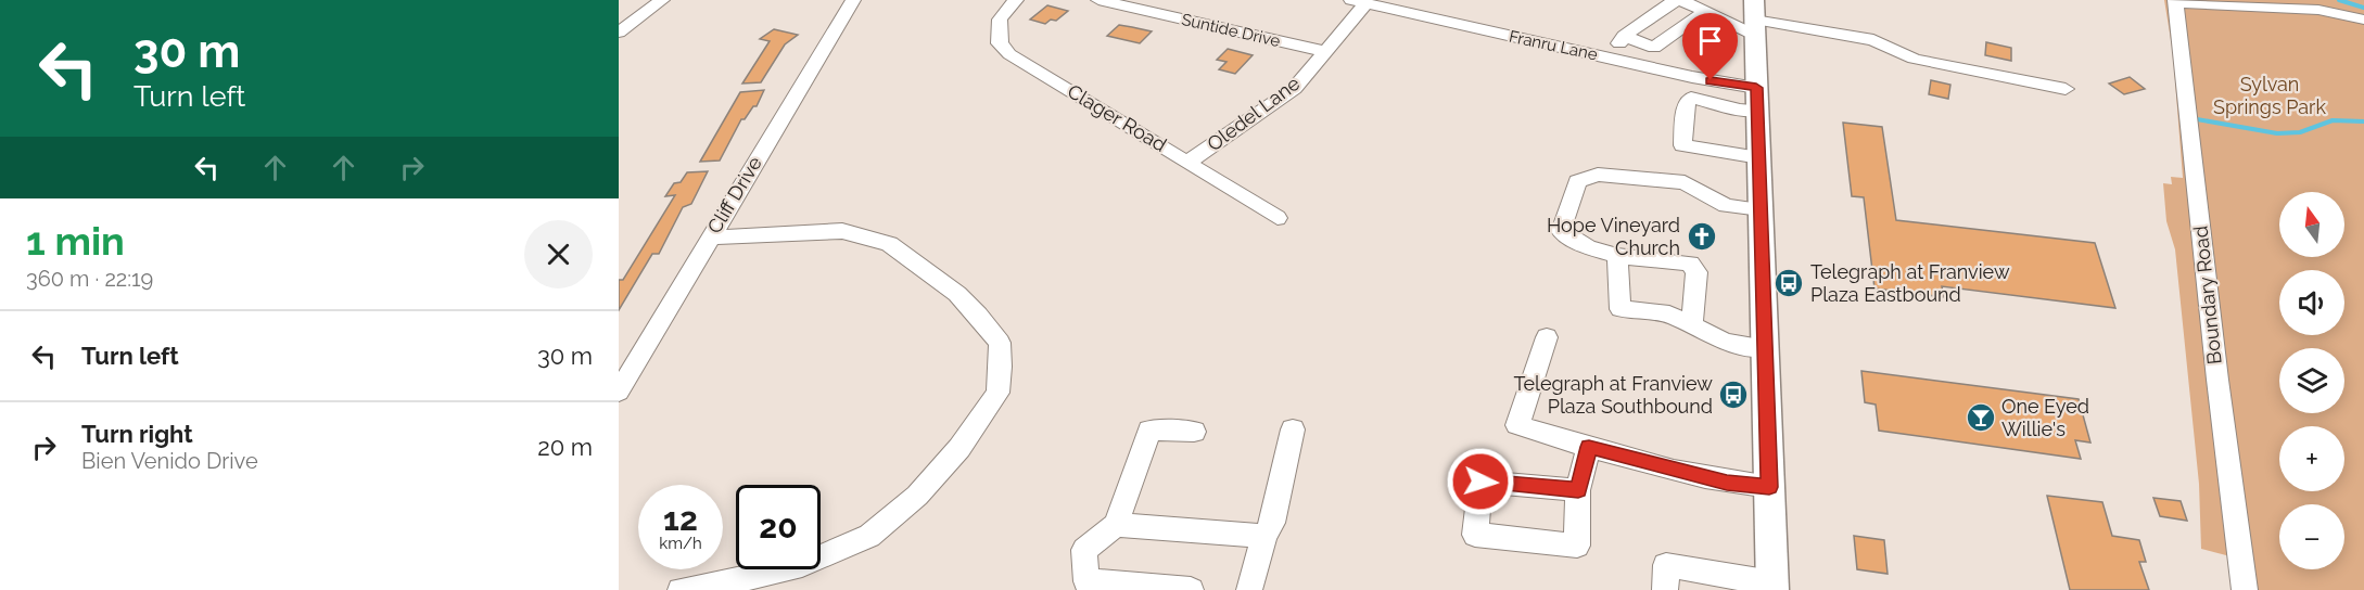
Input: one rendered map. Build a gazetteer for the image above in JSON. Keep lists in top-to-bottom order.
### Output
{
  "streets": {
    "street": [
      "Suntide Drive",
      "Franru Lane",
      "Oledel Lane",
      "Clager Road",
      "Cliff Drive",
      "Boundary Road"
    ]
  },
  "crossings": [
    ["Suntide Drive", "Oledel Lane"],
    ["Franru Lane", "Oledel Lane"],
    ["Oledel Lane", "Clager Road"]
  ],
  "parks": ["Sylvan Springs Park"],
  "places": {
    "church": ["Hope Vineyard Church"],
    "bus stop": ["Telegraph at Franview Plaza Eastbound", "Telegraph at Franview Plaza Southbound"],
    "bar": ["One Eyed Willie's"]
  },
  "north": "top",
  "page": {
    "turn": ["30 m", "Turn left"],
    "map_buttons": ["+", "−"],
    "heading": ["1 min", "360 m · 22:19"],
    "list": [
      {
        "name": "Turn left",
        "value": "30 m"
      },
      {
        "name": "Turn right",
        "note": "Bien Venido Drive",
        "value": "20 m"
      }
    ],
    "speed": "12 km/h",
    "limit": "20"
  }
}
